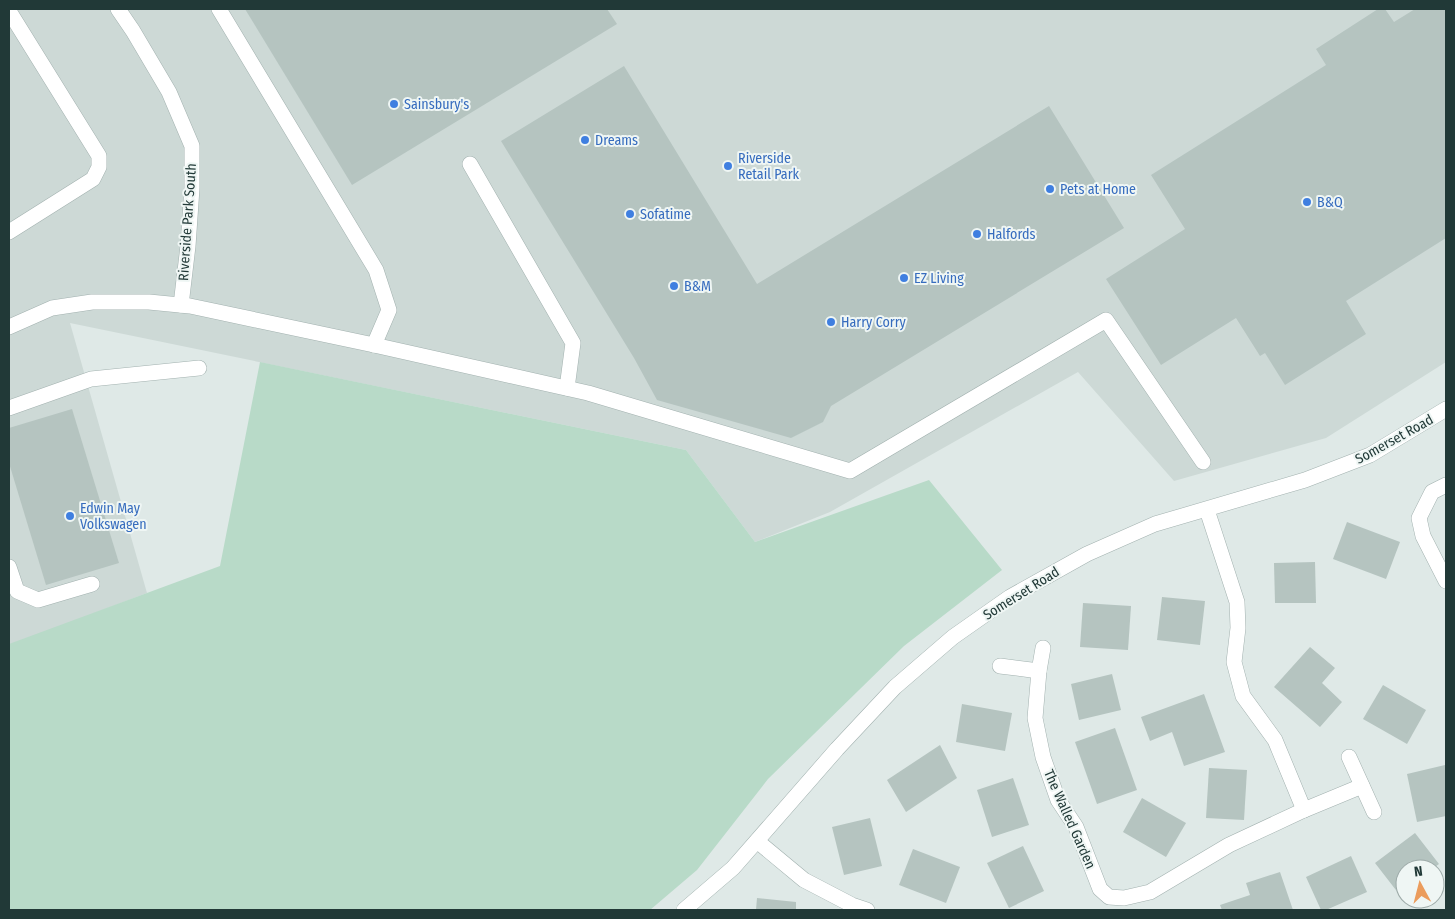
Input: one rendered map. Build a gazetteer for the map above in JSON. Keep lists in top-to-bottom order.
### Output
{
  "streets": {
    "street": ["Riverside Park South", "Somerset Road", "The Walled Garden"]
  },
  "places": [
    "Sainsbury's",
    "Dreams",
    "Riverside Retail Park",
    "Pets at Home",
    "B&Q",
    "Sofatime",
    "Halfords",
    "EZ Living",
    "B&M",
    "Harry Corry",
    "Edwin May Volkswagen"
  ],
  "north": "top"
}
